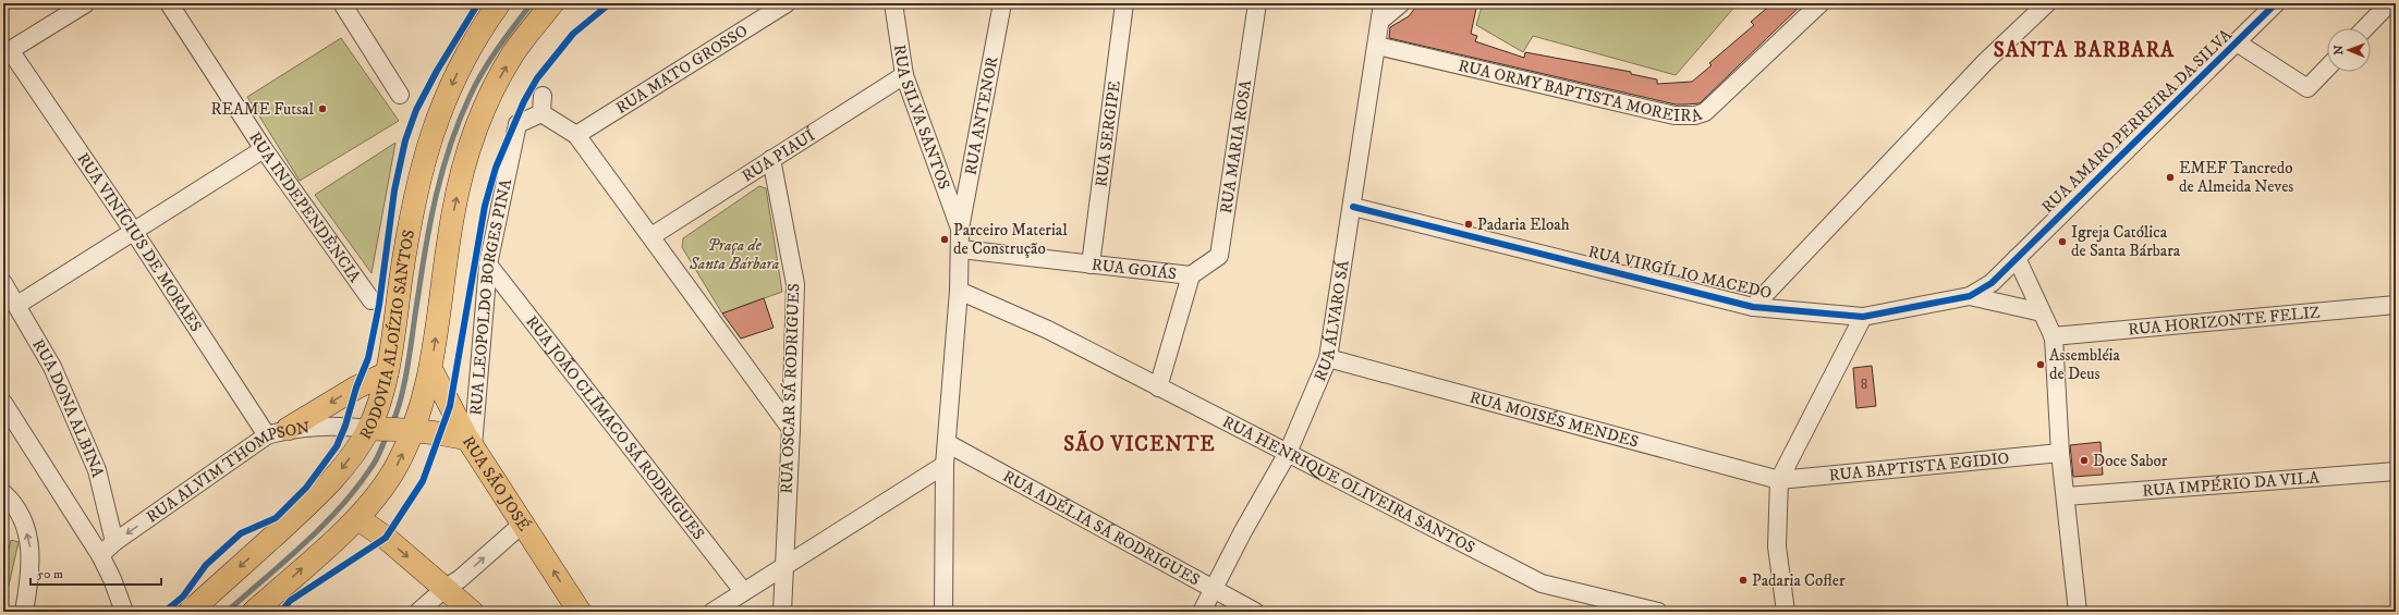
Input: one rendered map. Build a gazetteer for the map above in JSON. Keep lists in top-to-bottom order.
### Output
{
  "streets": {
    "main road": ["RODOVIA ALOÍZIO SANTOS", "RUA SÃO JOSÉ"],
    "street": [
      "RUA MATO GROSSO",
      "RUA ORMY BAPTISTA MOREIRA",
      "RUA ANTENOR",
      "RUA SILVA SANTOS",
      "RUA AMARO PERREIRA DA SILVA",
      "RUA SERGIPE",
      "RUA MARIA ROSA",
      "RUA PIAUÍ",
      "RUA INDEPENDÊNCIA",
      "RUA VINÍCIUS DE MORAES",
      "RUA GOIÁS",
      "RUA VIRGÍLIO MACEDO",
      "RUA LEOPOLDO BORGES PINA",
      "RUA ÁLVARO SÁ",
      "RUA HORIZONTE FELIZ",
      "RUA OSCAR SÁ RODRIGUES",
      "RUA DONA ALBINA",
      "RUA MOISÉS MENDES",
      "RUA JOÃO CLÍMACO SÁ RODRIGUES",
      "RUA BAPTISTA EGIDIO",
      "RUA ALVIM THOMPSON",
      "RUA IMPÉRIO DA VILA",
      "RUA HENRIQUE OLIVEIRA SANTOS",
      "RUA ADÉLIA SÁ RODRIGUES"
    ]
  },
  "crossings": [
    ["RUA ORMY BAPTISTA MOREIRA", "RUA ÁLVARO SÁ"],
    ["RUA ANTENOR", "RUA SILVA SANTOS"],
    ["RUA SILVA SANTOS", "RUA PIAUÍ"],
    ["RUA AMARO PERREIRA DA SILVA", "RUA VIRGÍLIO MACEDO"],
    ["RUA SERGIPE", "RUA GOIÁS"],
    ["RUA MARIA ROSA", "RUA GOIÁS"],
    ["RUA PIAUÍ", "RUA OSCAR SÁ RODRIGUES"],
    ["RUA VINÍCIUS DE MORAES", "RUA ALVIM THOMPSON"],
    ["RUA GOIÁS", "RUA HENRIQUE OLIVEIRA SANTOS"],
    ["RUA VIRGÍLIO MACEDO", "RUA ÁLVARO SÁ"],
    ["RUA LEOPOLDO BORGES PINA", "RUA JOÃO CLÍMACO SÁ RODRIGUES"],
    ["RUA LEOPOLDO BORGES PINA", "RUA SÃO JOSÉ"],
    ["RUA ÁLVARO SÁ", "RUA MOISÉS MENDES"],
    ["RUA ÁLVARO SÁ", "RUA HENRIQUE OLIVEIRA SANTOS"],
    ["RUA ÁLVARO SÁ", "RUA ADÉLIA SÁ RODRIGUES"],
    ["RODOVIA ALOÍZIO SANTOS", "RUA ALVIM THOMPSON"],
    ["RODOVIA ALOÍZIO SANTOS", "RUA SÃO JOSÉ"],
    ["RUA DONA ALBINA", "RUA ALVIM THOMPSON"],
    ["RUA MOISÉS MENDES", "RUA BAPTISTA EGIDIO"],
    ["RUA ALVIM THOMPSON", "RUA SÃO JOSÉ"]
  ],
  "one_way": ["RUA ALVIM THOMPSON"],
  "districts": ["SANTA BARBARA", "SÃO VICENTE"],
  "parks": ["Praça de Santa Bárbara"],
  "places": [
    "REAME Futsal",
    "EMEF Tancredo de Almeida Neves",
    "Padaria Eloah",
    "Parceiro Material de Construção",
    "Igreja Católica de Santa Bárbara",
    "Assembléia de Deus",
    "Doce Sabor",
    "Padaria Cofler"
  ],
  "house_numbers": ["8"],
  "scale_bar": "50 m",
  "north": "left"
}
